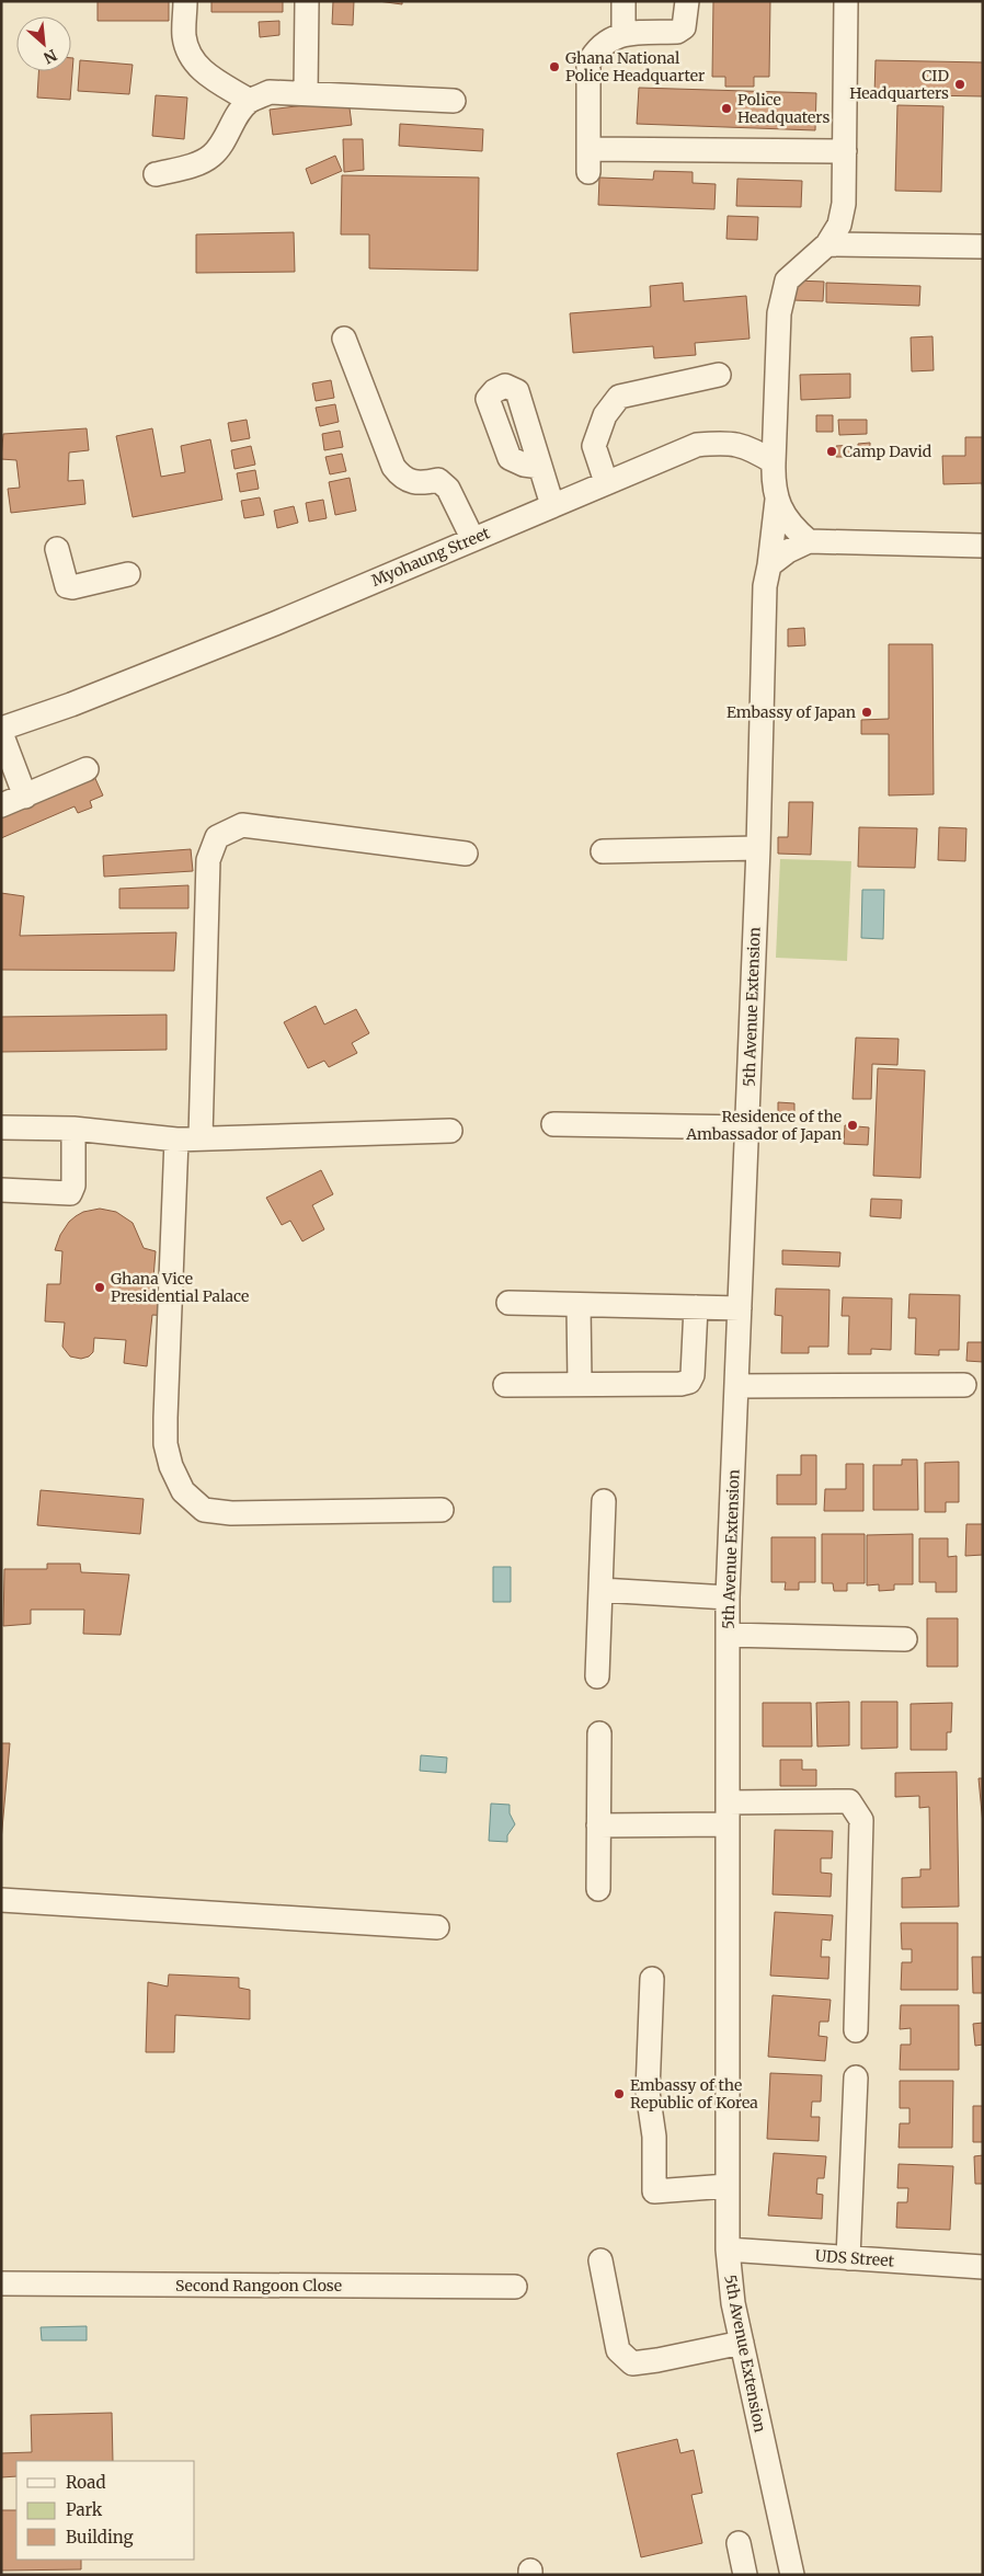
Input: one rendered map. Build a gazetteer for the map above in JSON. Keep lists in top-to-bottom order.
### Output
{
  "streets": {
    "street": [
      "Myohaung Street",
      "5th Avenue Extension",
      "UDS Street",
      "Second Rangoon Close"
    ]
  },
  "crossings": [
    ["5th Avenue Extension", "UDS Street"]
  ],
  "places": [
    "Ghana National Police Headquarter",
    "CID Headquarters",
    "Police Headquaters",
    "Camp David",
    "Embassy of Japan",
    "Residence of the Ambassador of Japan",
    "Ghana Vice Presidential Palace",
    "Embassy of the Republic of Korea"
  ],
  "legend": ["Road", "Park", "Building"],
  "north": "bottom right"
}
